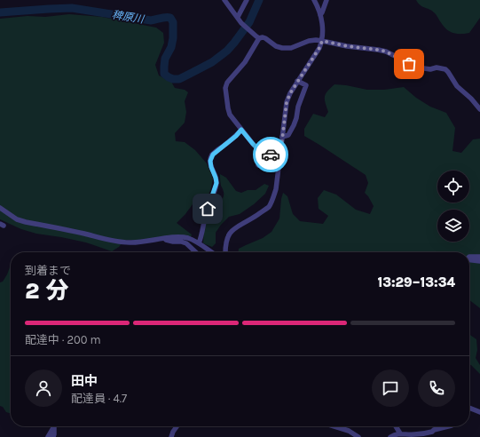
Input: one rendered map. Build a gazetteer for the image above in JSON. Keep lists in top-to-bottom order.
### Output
{
  "water": ["稗原川"],
  "page": {
    "heading": ["2 分", "到着まで", "13:29–13:34"],
    "panel": ["田中", "配達員 · 4.7"],
    "bar": "配達中 · 200 m"
  }
}
